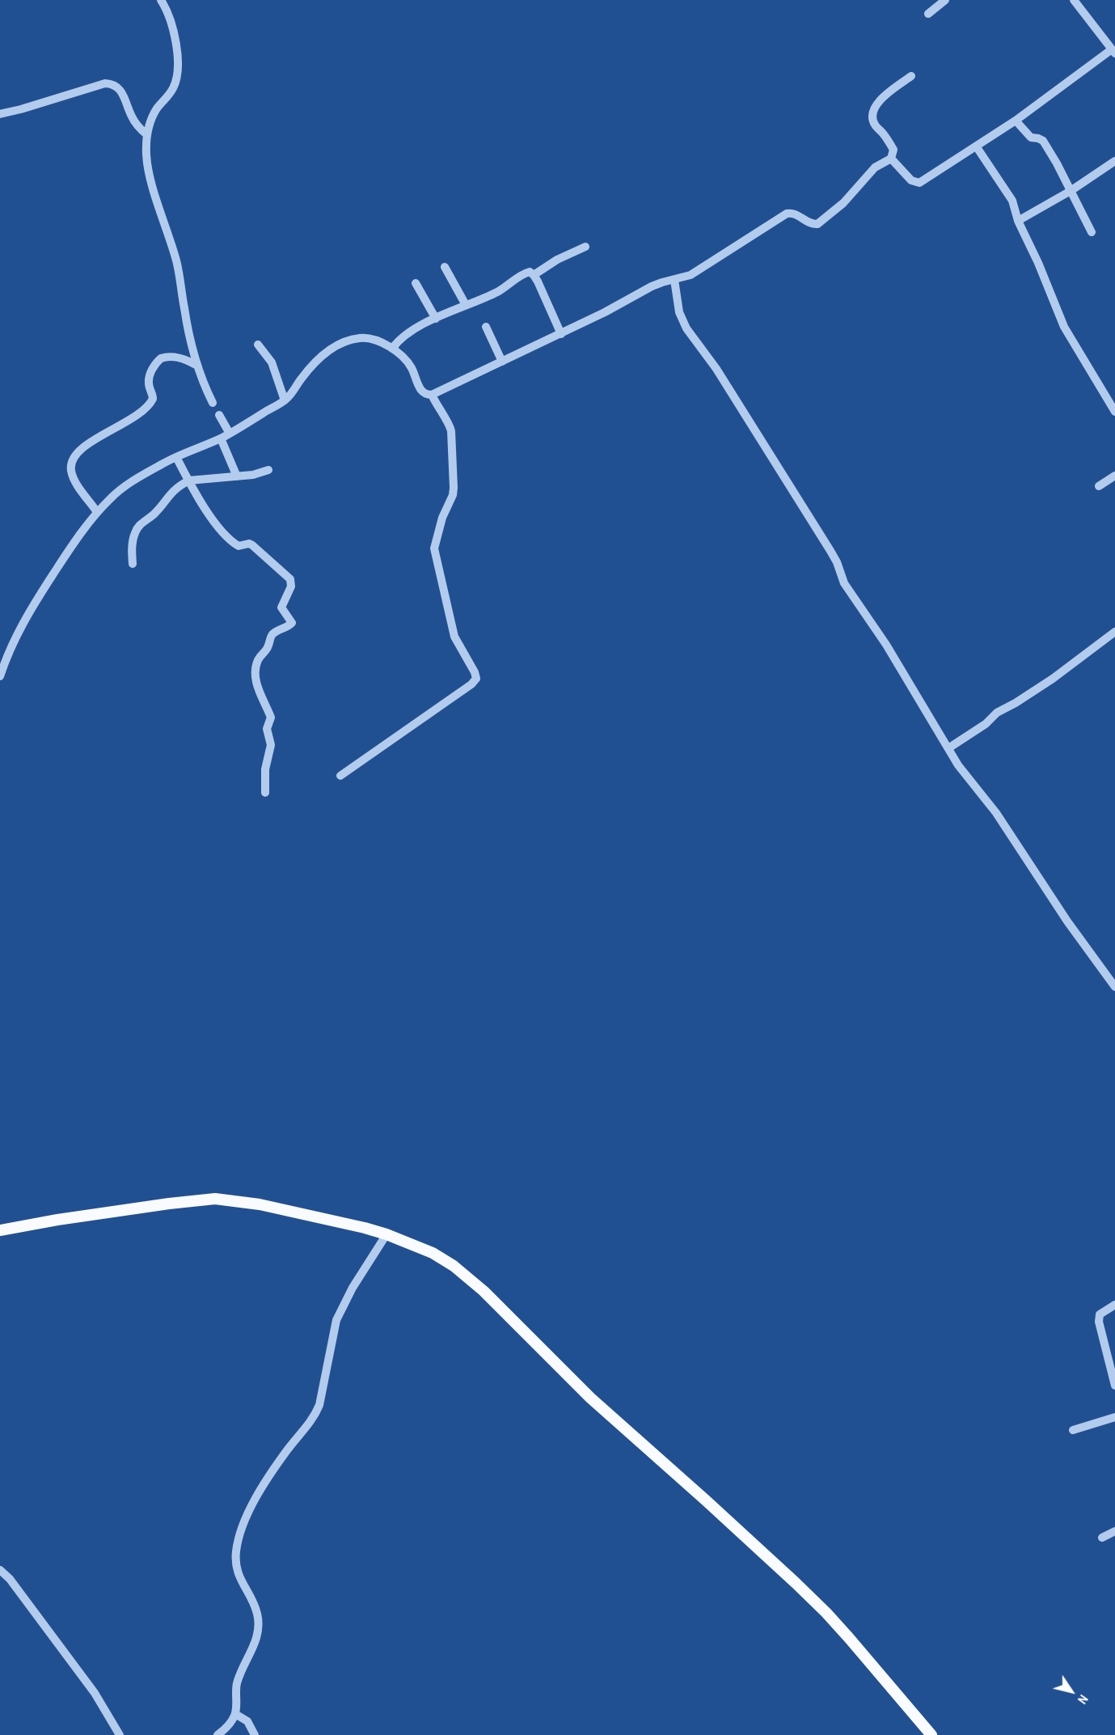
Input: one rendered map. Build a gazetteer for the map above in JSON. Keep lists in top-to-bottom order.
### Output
{
  "north": "bottom right"
}
